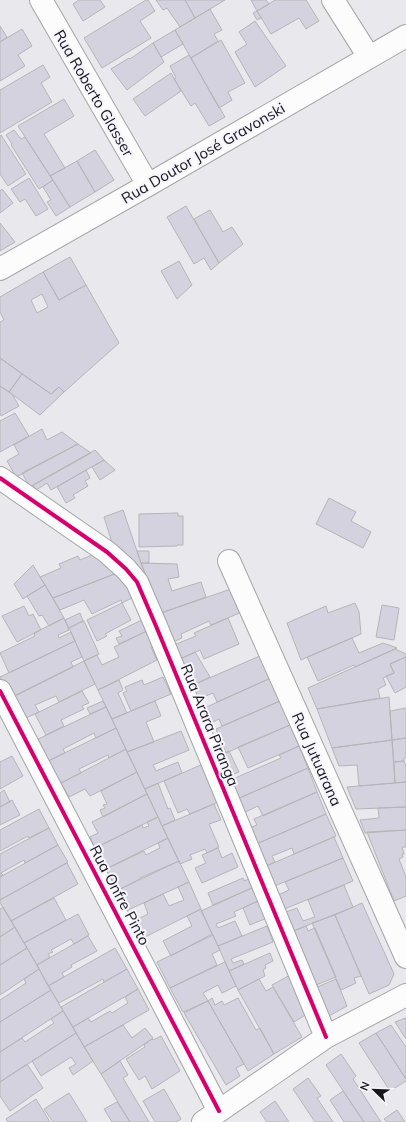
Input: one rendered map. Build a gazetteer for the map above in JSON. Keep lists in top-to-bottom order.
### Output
{
  "streets": {
    "street": [
      "Rua Roberto Glasser",
      "Rua Doutor José Gravonski",
      "Rua Arara Piranga",
      "Rua Jutuarana",
      "Rua Onfre Pinto"
    ]
  },
  "crossings": [
    ["Rua Roberto Glasser", "Rua Doutor José Gravonski"]
  ],
  "north": "top left"
}
